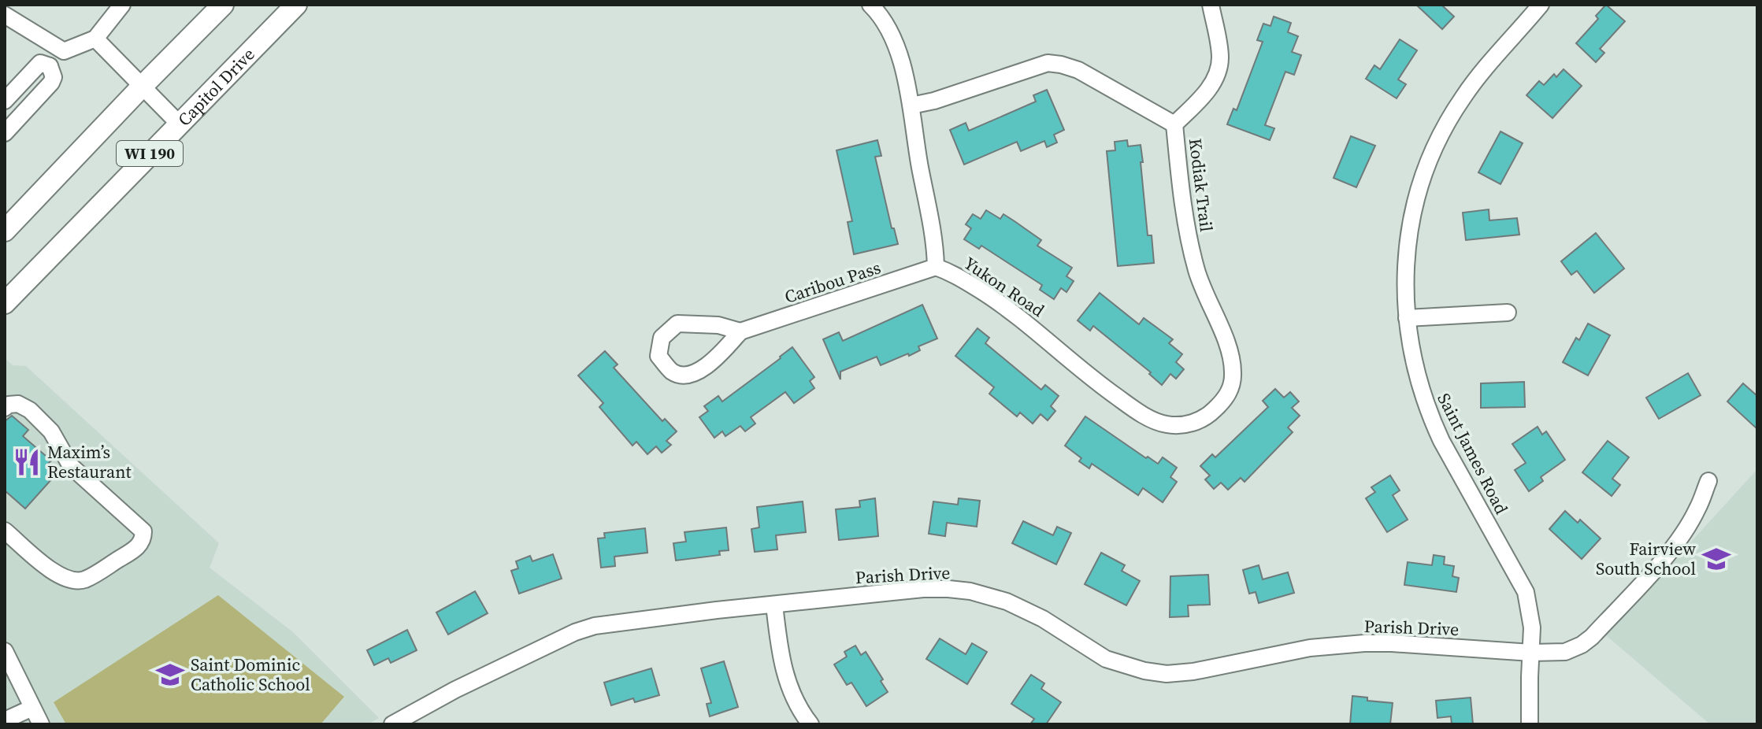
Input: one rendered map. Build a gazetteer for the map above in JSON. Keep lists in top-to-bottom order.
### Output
{
  "streets": {
    "main road": ["Capitol Drive", "WI 190"],
    "street": [
      "Kodiak Trail",
      "Caribou Pass",
      "Yukon Road",
      "Saint James Road",
      "Parish Drive"
    ]
  },
  "crossings": [
    ["Kodiak Trail", "Yukon Road"],
    ["Caribou Pass", "Yukon Road"],
    ["Saint James Road", "Parish Drive"]
  ],
  "places": {
    "restaurant": ["Maxim’s Restaurant"],
    "school or university": ["Fairview South School", "Saint Dominic Catholic School"]
  }
}
